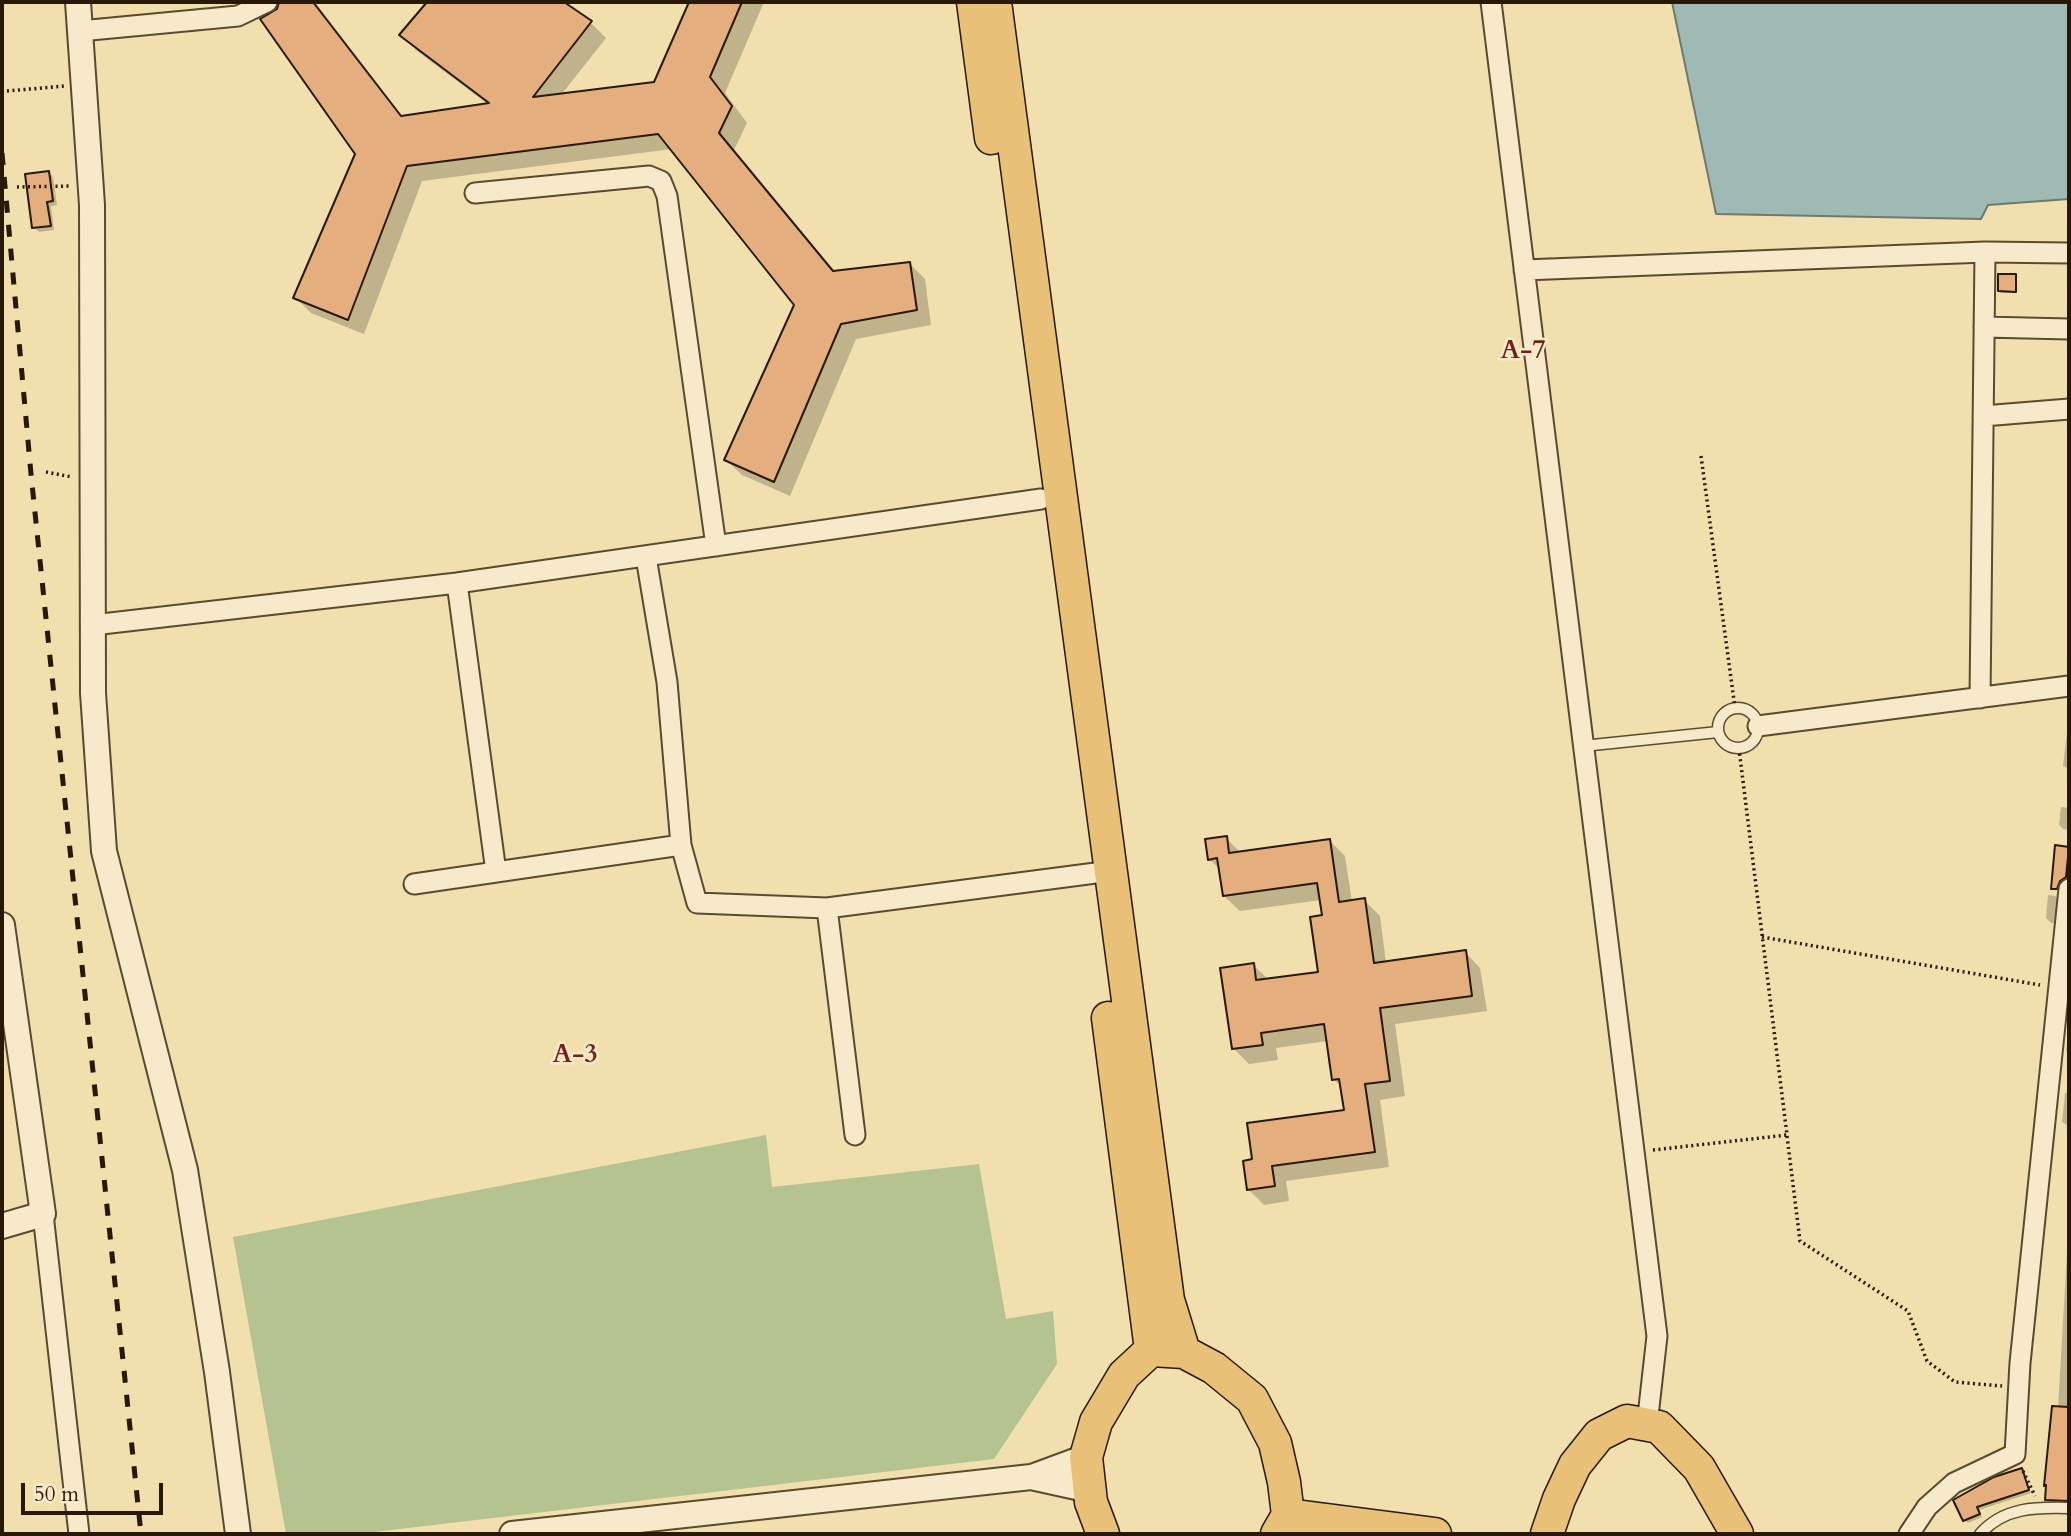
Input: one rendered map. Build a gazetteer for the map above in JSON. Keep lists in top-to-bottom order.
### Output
{
  "districts": ["A-7", "A-3"],
  "scale_bar": "50 m"
}
